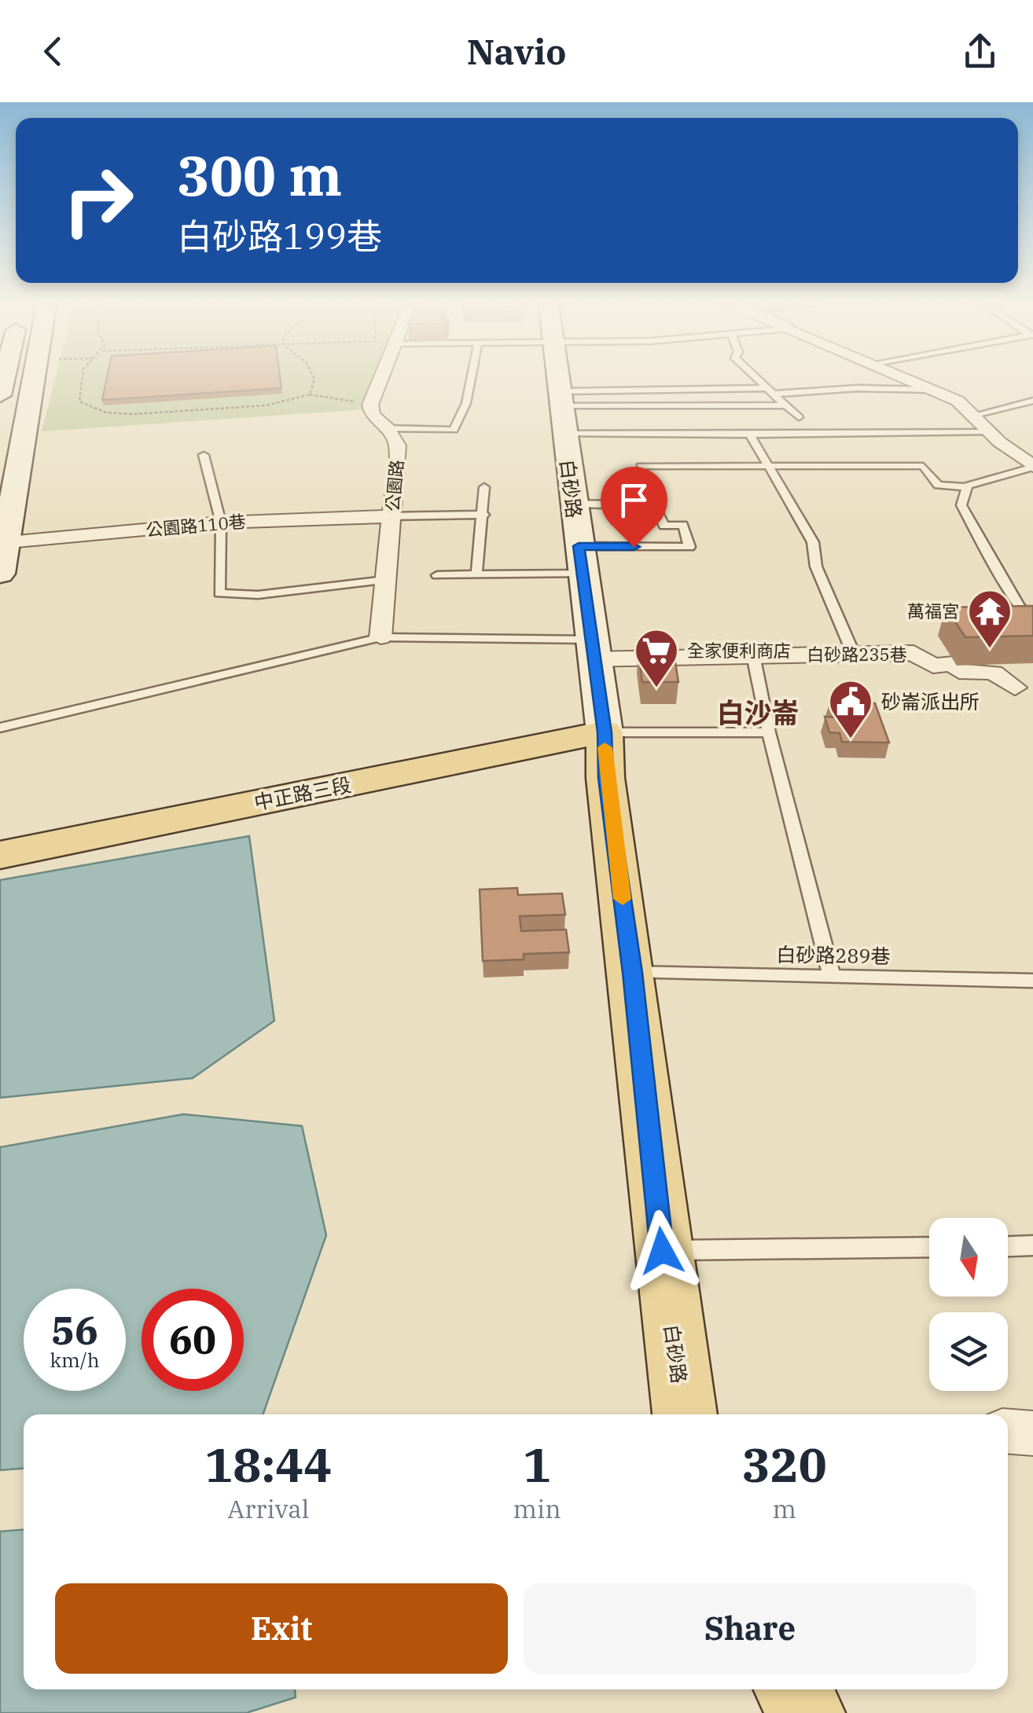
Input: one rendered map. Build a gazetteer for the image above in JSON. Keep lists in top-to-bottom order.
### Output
{
  "streets": {
    "main road": ["白砂路", "中正路三段"],
    "street": ["公園路", "公園路110巷", "白砂路235巷"],
    "lane": ["白砂路289巷"]
  },
  "crossings": [
    ["公園路", "公園路110巷"],
    ["白砂路", "白砂路235巷"],
    ["白砂路", "中正路三段"],
    ["白砂路", "白砂路289巷"]
  ],
  "districts": ["白沙崙"],
  "places": {
    "temple": ["萬福宮"],
    "supermarket": ["全家便利商店"],
    "public building": ["砂崙派出所"]
  },
  "north": "bottom",
  "page": {
    "header": "Navio",
    "turn": ["300 m", "白砂路199巷"],
    "speed": "56 km/h",
    "limit": "60",
    "eta": [
      "18:44",
      "Arrival",
      "1",
      "min",
      "320",
      "m"
    ],
    "buttons": ["Exit", "Share"]
  }
}
